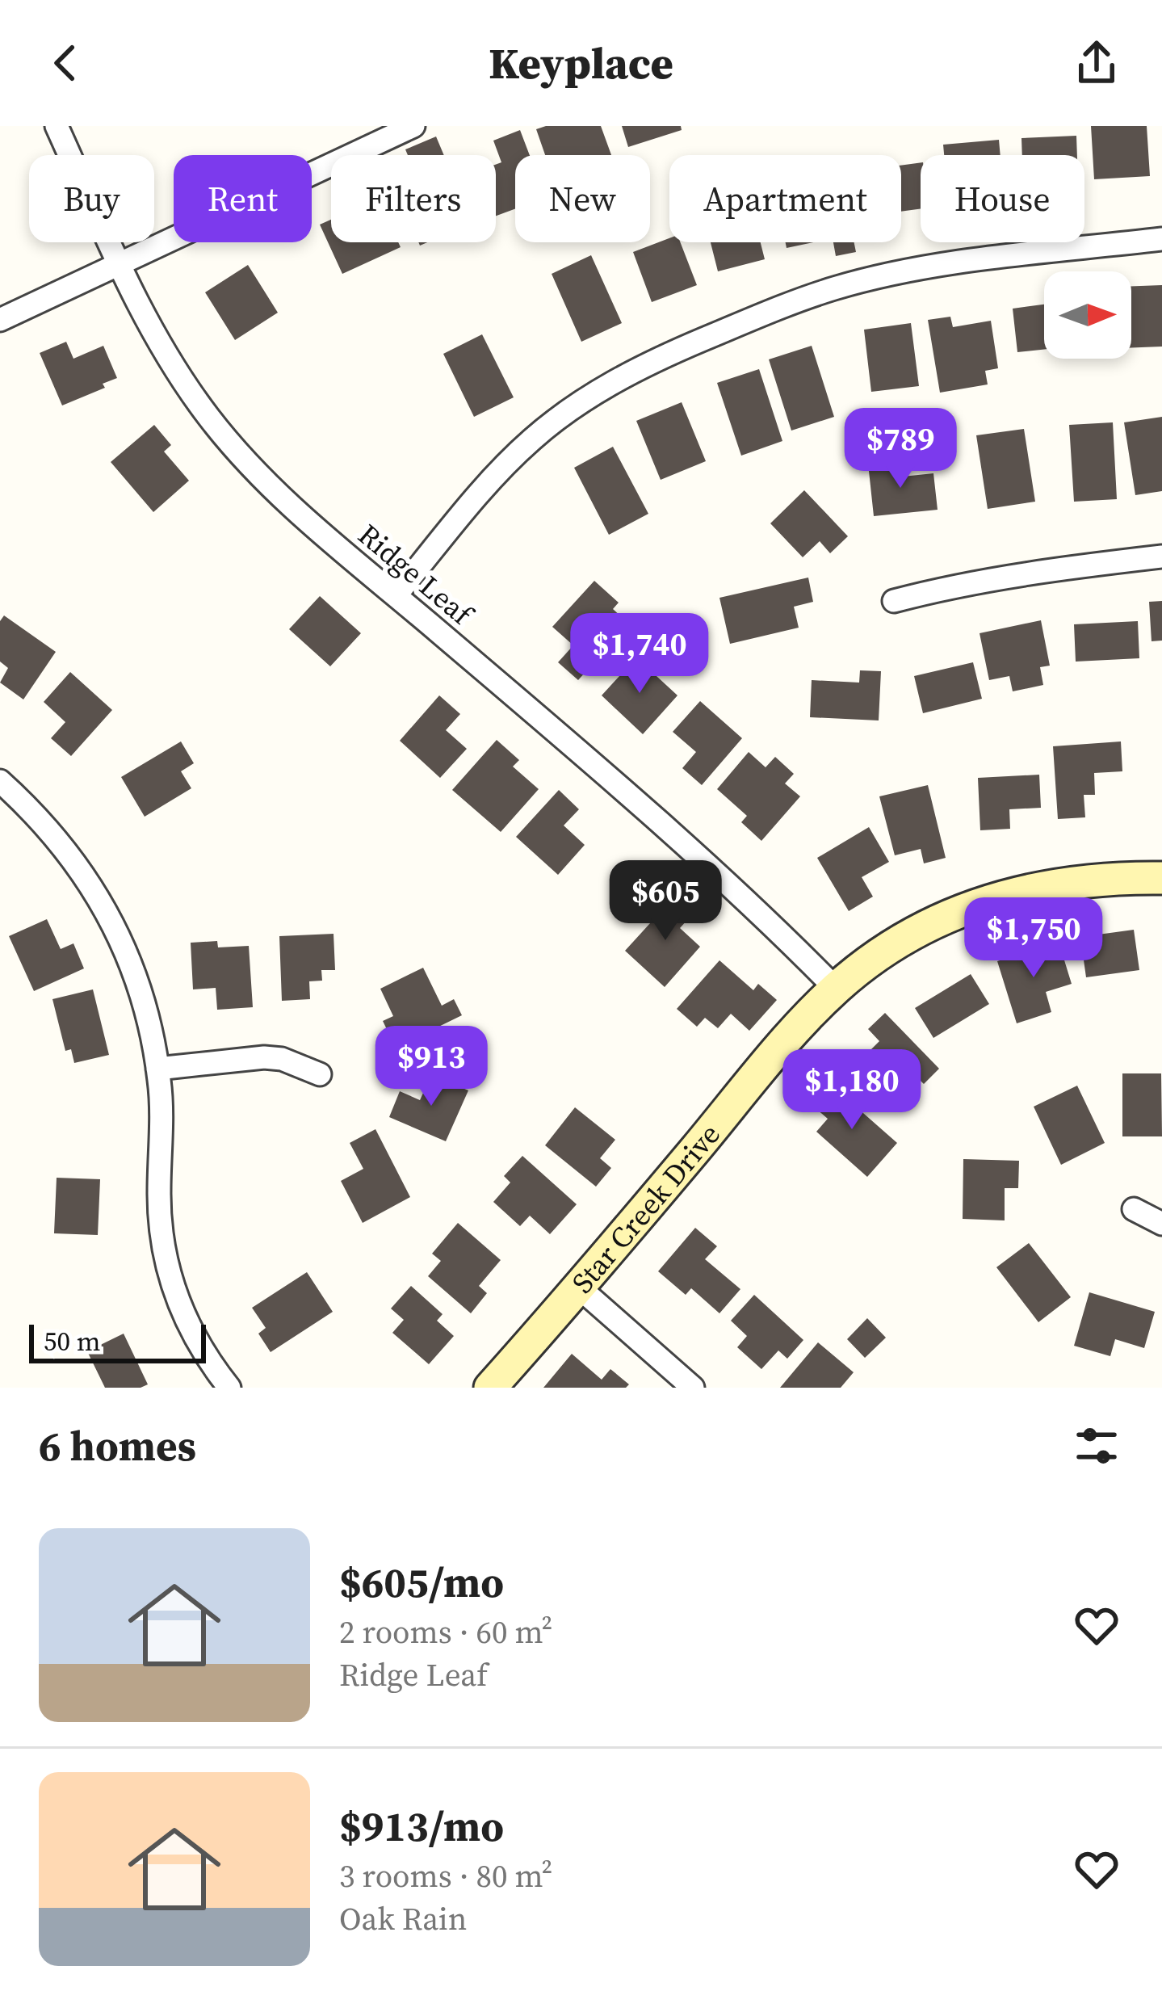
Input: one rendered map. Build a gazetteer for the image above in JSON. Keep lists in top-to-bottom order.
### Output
{
  "streets": {
    "street": ["Ridge Leaf", "Star Creek Drive"]
  },
  "crossings": [
    ["Ridge Leaf", "Star Creek Drive"]
  ],
  "scale_bar": "50 m",
  "north": "right",
  "page": {
    "header": "Keyplace",
    "chip": [
      "Buy",
      "Rent",
      "Filters",
      "New",
      "Apartment",
      "House"
    ],
    "price": [
      "$789",
      "$1,740",
      "$605",
      "$1,750",
      "$913",
      "$1,180"
    ],
    "scale": "50 m",
    "heading": "6 homes",
    "list": [
      {
        "name": "$605/mo",
        "note": "2 rooms · 60 m² · Ridge Leaf"
      },
      {
        "name": "$913/mo",
        "note": "3 rooms · 80 m² · Oak Rain"
      }
    ]
  }
}
